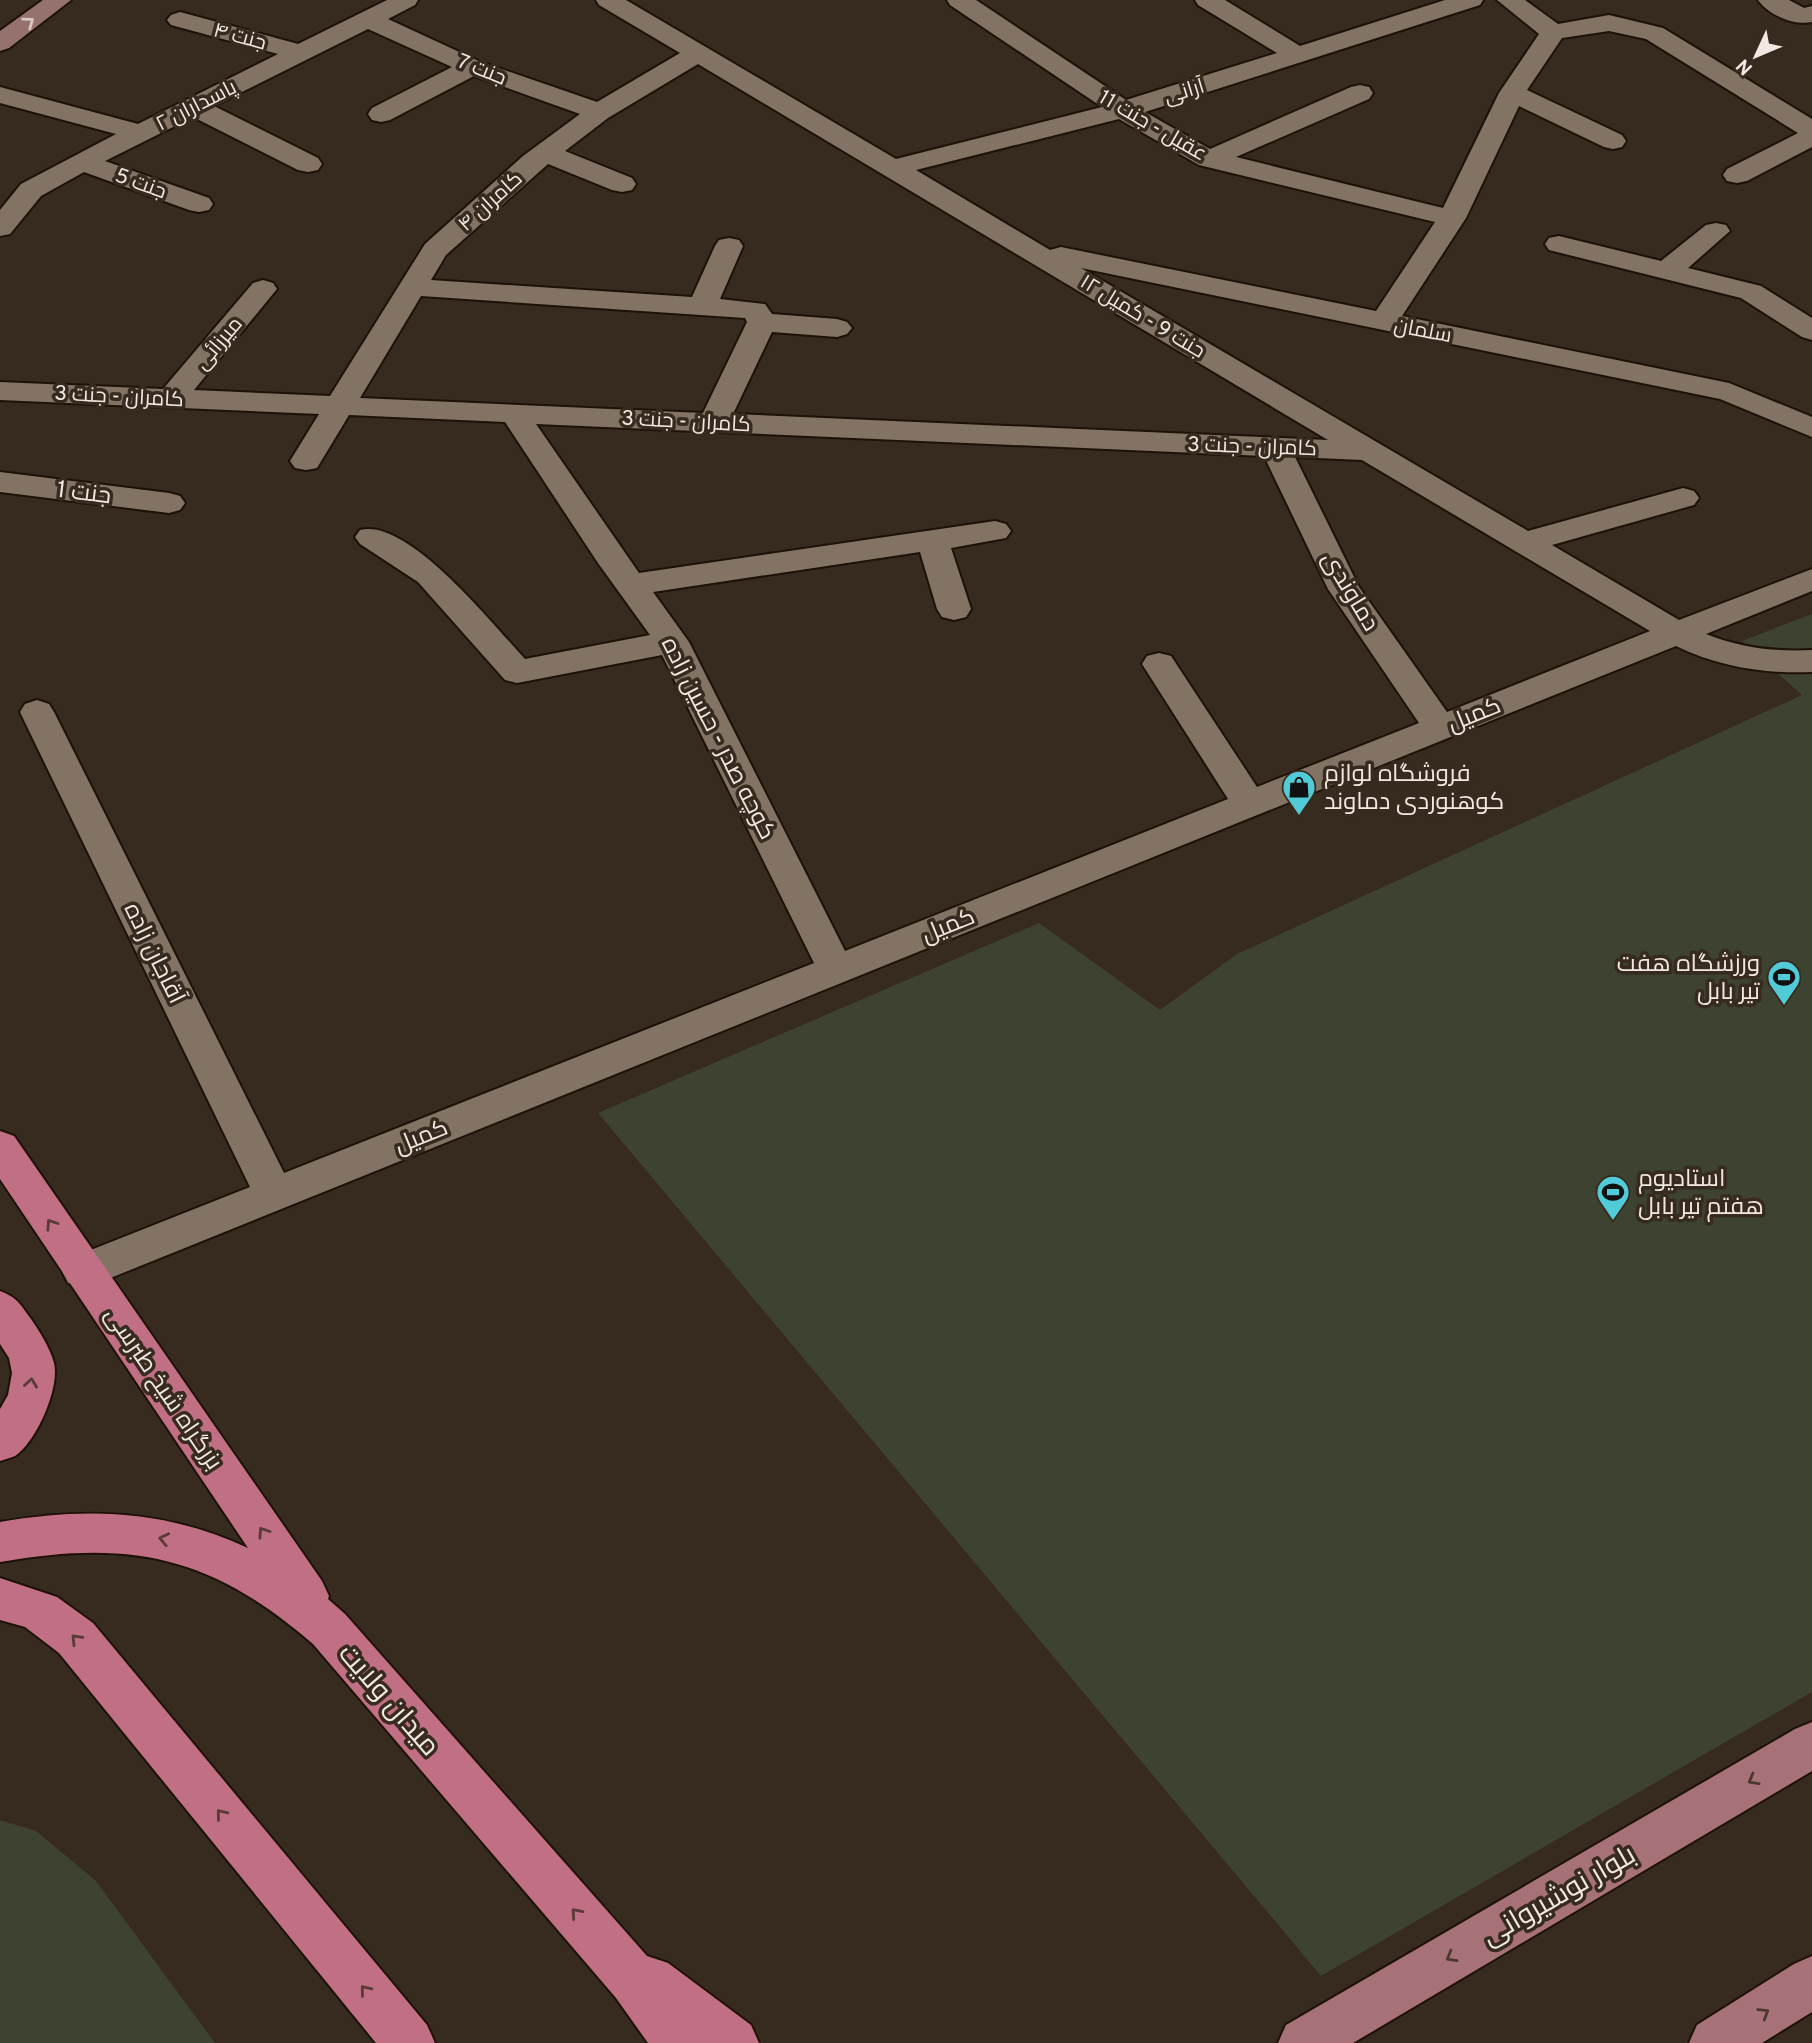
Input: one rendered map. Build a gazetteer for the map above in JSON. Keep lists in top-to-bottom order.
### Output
{
  "streets": {
    "highway": ["بزرگراه شیخ طبرسی", "میدان ولایت"],
    "main road": ["بلوار نوشیروانی"],
    "street": [
      "جنت ۴",
      "جنت 7",
      "آرانی",
      "پاسداران ۲",
      "عقیل - جنت 11",
      "جنت 5",
      "کامران ۴",
      "جنت 9 - کمیل ۱۲",
      "سلمان",
      "میرزائی",
      "کامران - جنت 3",
      "جنت 1",
      "دماوندی",
      "کمیل",
      "کوچه صدر - حسین زاده",
      "آقاجان زاده"
    ]
  },
  "crossings": [
    ["جنت ۴", "پاسداران ۲"],
    ["جنت 7", "پاسداران ۲"],
    ["جنت 7", "کامران ۴"],
    ["آرانی", "عقیل - جنت 11"],
    ["آرانی", "جنت 9 - کمیل ۱۲"],
    ["پاسداران ۲", "جنت 5"],
    ["کامران ۴", "جنت 9 - کمیل ۱۲"],
    ["کامران ۴", "کامران - جنت 3"],
    ["جنت 9 - کمیل ۱۲", "سلمان"],
    ["جنت 9 - کمیل ۱۲", "کامران - جنت 3"],
    ["جنت 9 - کمیل ۱۲", "کمیل"],
    ["میرزائی", "کامران - جنت 3"],
    ["کامران - جنت 3", "دماوندی"],
    ["کامران - جنت 3", "کوچه صدر - حسین زاده"],
    ["دماوندی", "کمیل"],
    ["کمیل", "کوچه صدر - حسین زاده"],
    ["کمیل", "آقاجان زاده"],
    ["کمیل", "بزرگراه شیخ طبرسی"],
    ["بزرگراه شیخ طبرسی", "میدان ولایت"]
  ],
  "one_way": ["بلوار نوشیروانی"],
  "places": {
    "shop": ["فروشگاه لوازم کوهنوردی دماوند"],
    "sports": ["ورزشگاه هفت تیر بابل", "استادیوم هفتم تیر بابل"]
  },
  "north": "bottom left"
}
